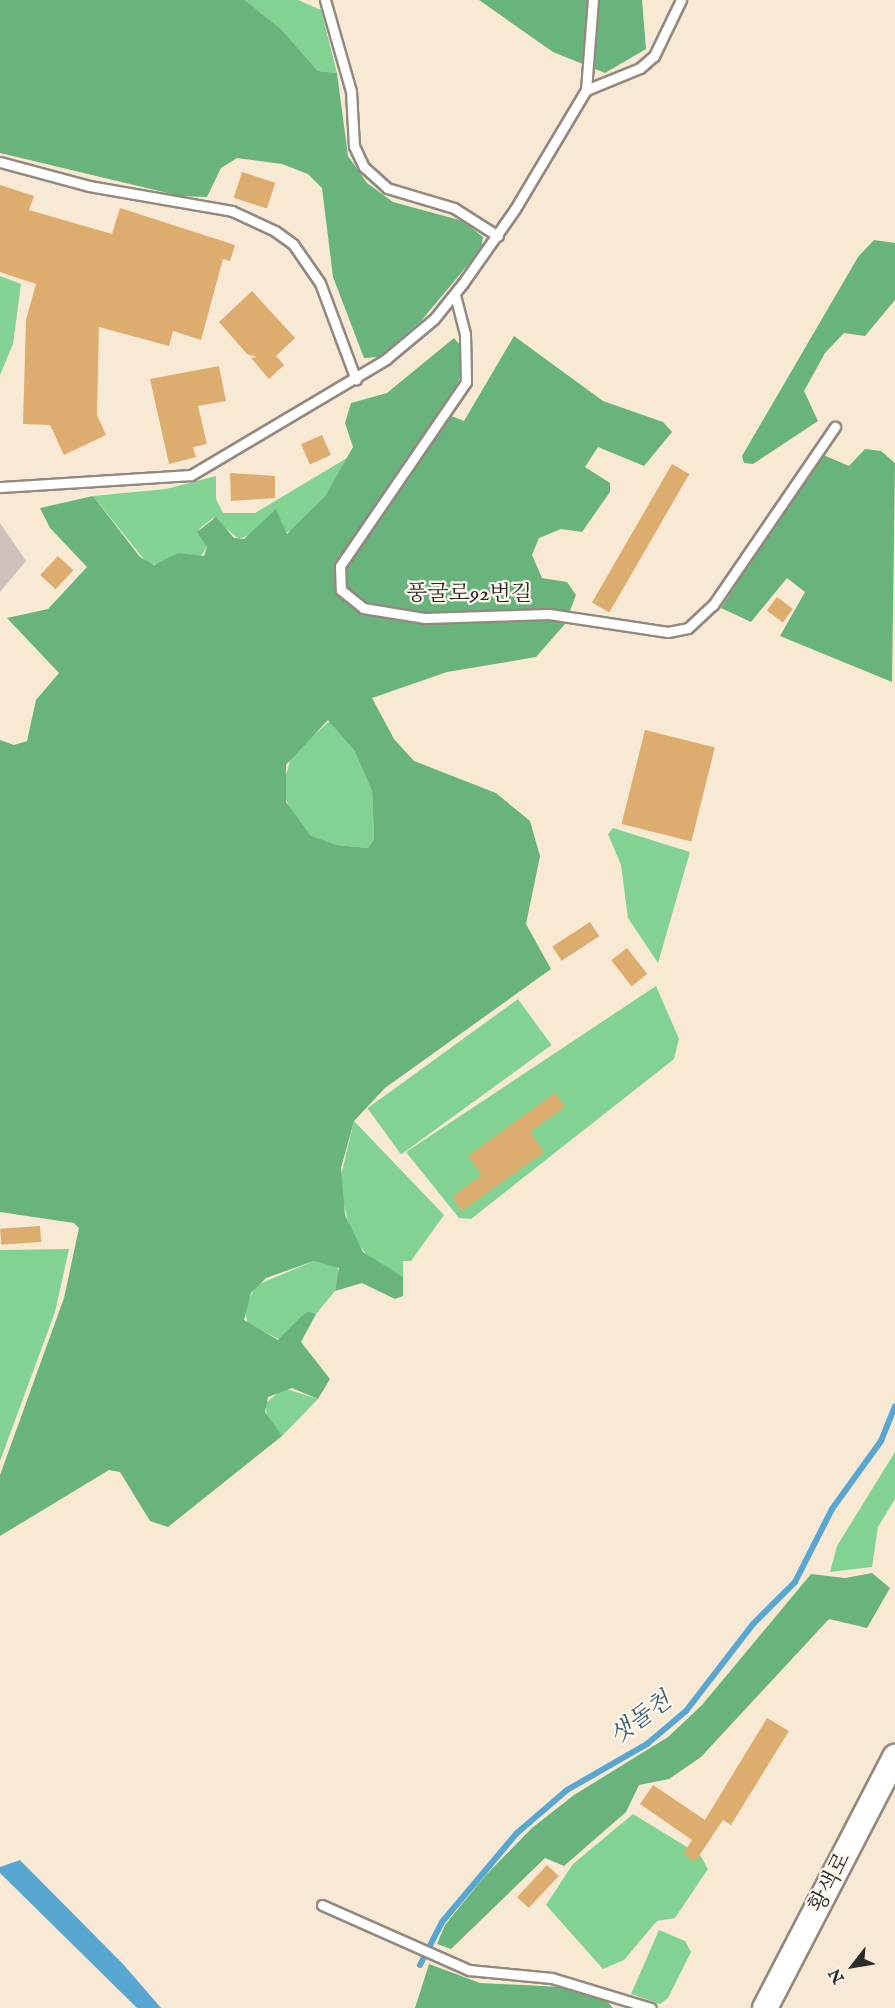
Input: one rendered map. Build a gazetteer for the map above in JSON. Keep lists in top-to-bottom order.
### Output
{
  "streets": {
    "street": ["황색로"],
    "lane": ["풍굴로92번길"]
  },
  "water": ["샛돌천"],
  "north": "bottom left"
}
